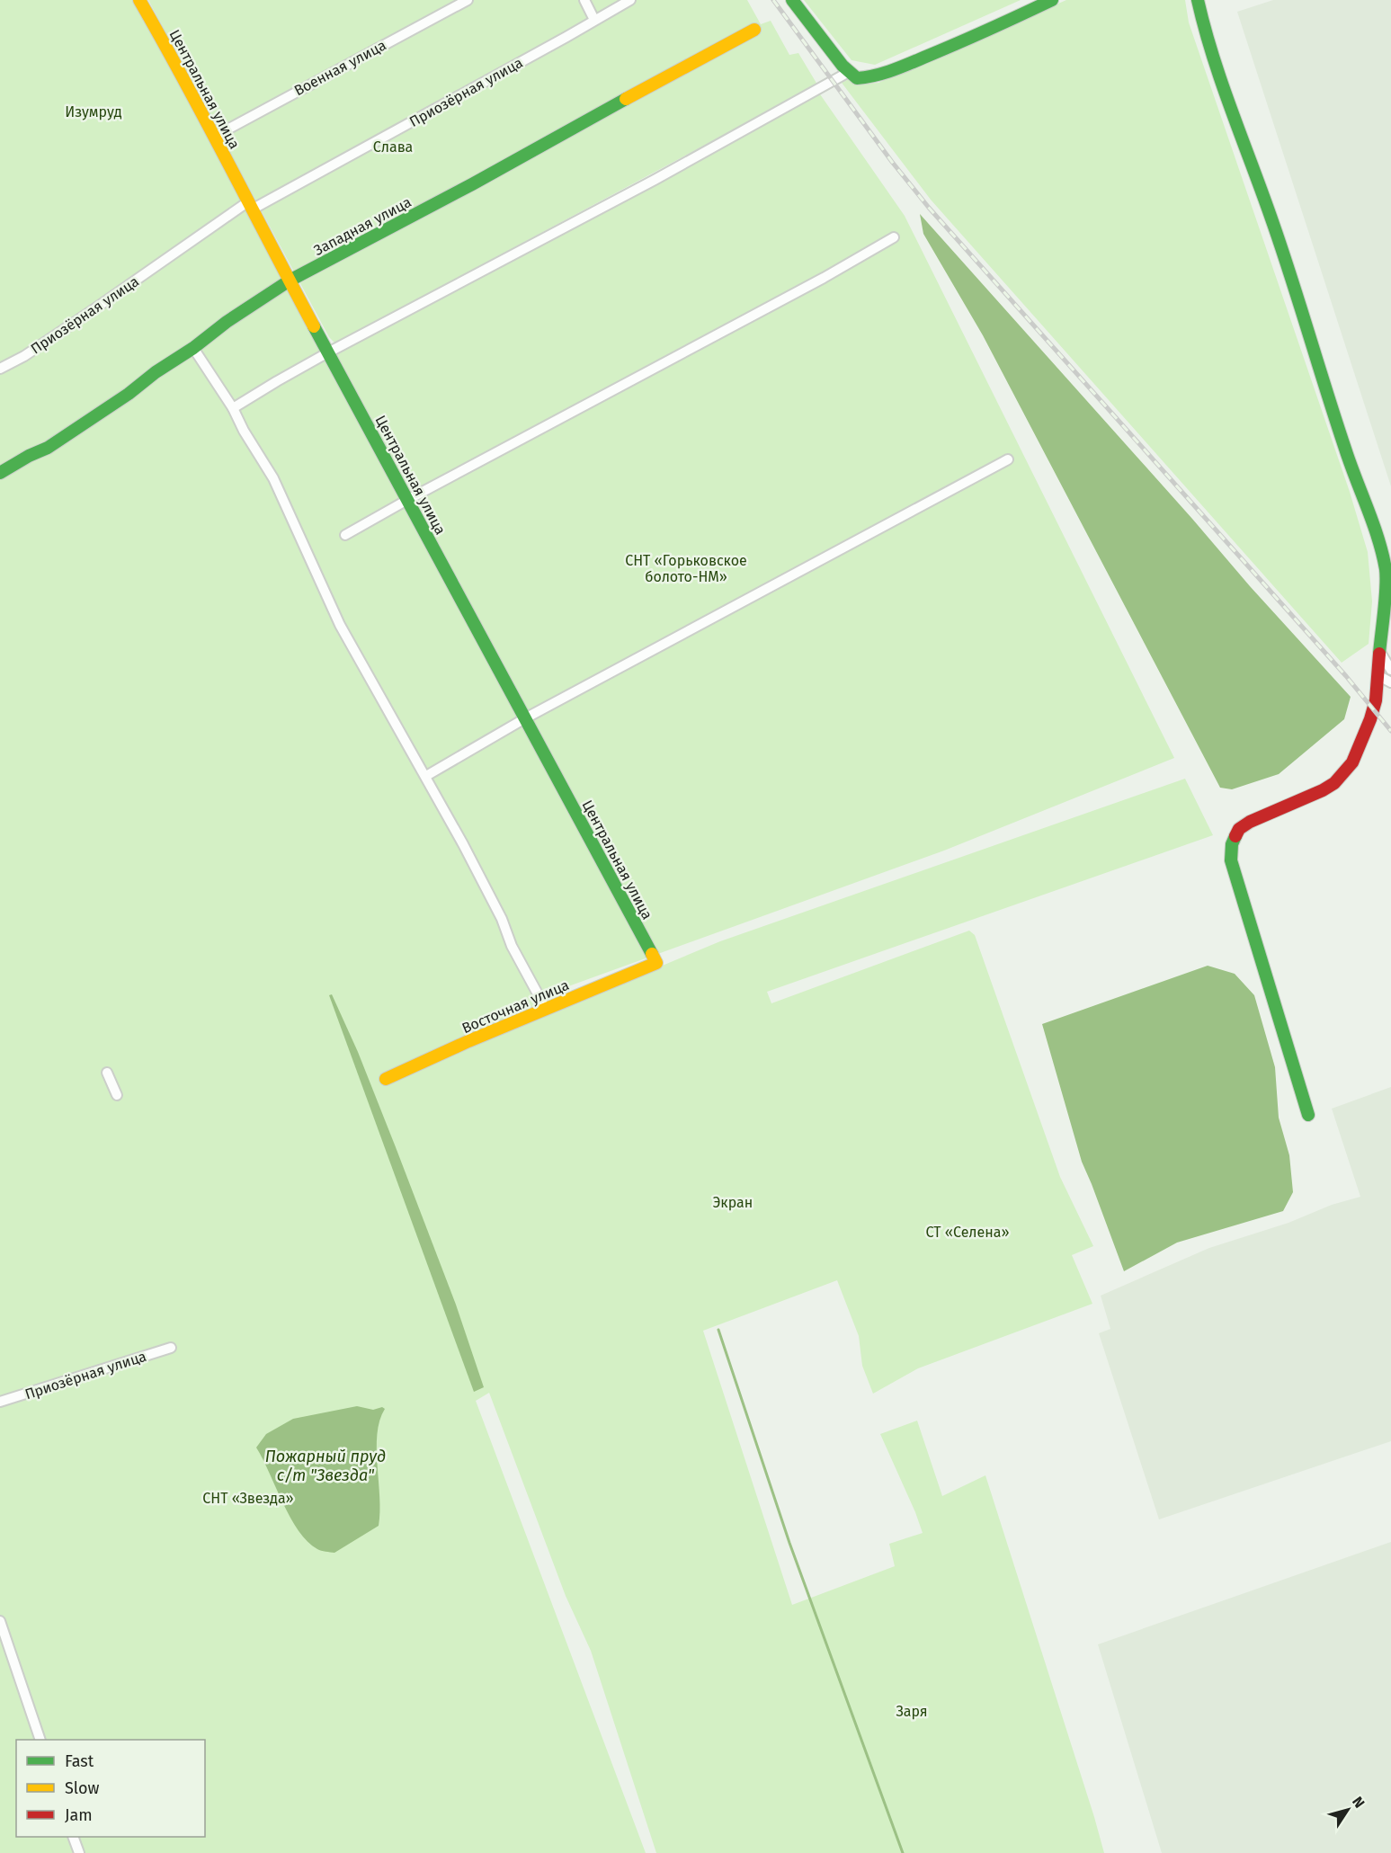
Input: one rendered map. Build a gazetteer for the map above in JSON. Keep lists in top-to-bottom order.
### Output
{
  "streets": {
    "street": [
      "Военная улица",
      "Центральная улица",
      "Приозёрная улица",
      "Западная улица",
      "Восточная улица"
    ]
  },
  "crossings": [
    ["Военная улица", "Центральная улица"],
    ["Центральная улица", "Приозёрная улица"],
    ["Центральная улица", "Западная улица"],
    ["Центральная улица", "Восточная улица"]
  ],
  "water": ["Пожарный пруд с/т \"Звезда\""],
  "parks": [
    "Изумруд",
    "Слава",
    "СНТ «Горьковское болото-НМ»",
    "Экран",
    "СТ «Селена»",
    "СНТ «Звезда»",
    "Заря"
  ],
  "legend": ["Fast", "Slow", "Jam"],
  "north": "top right"
}
